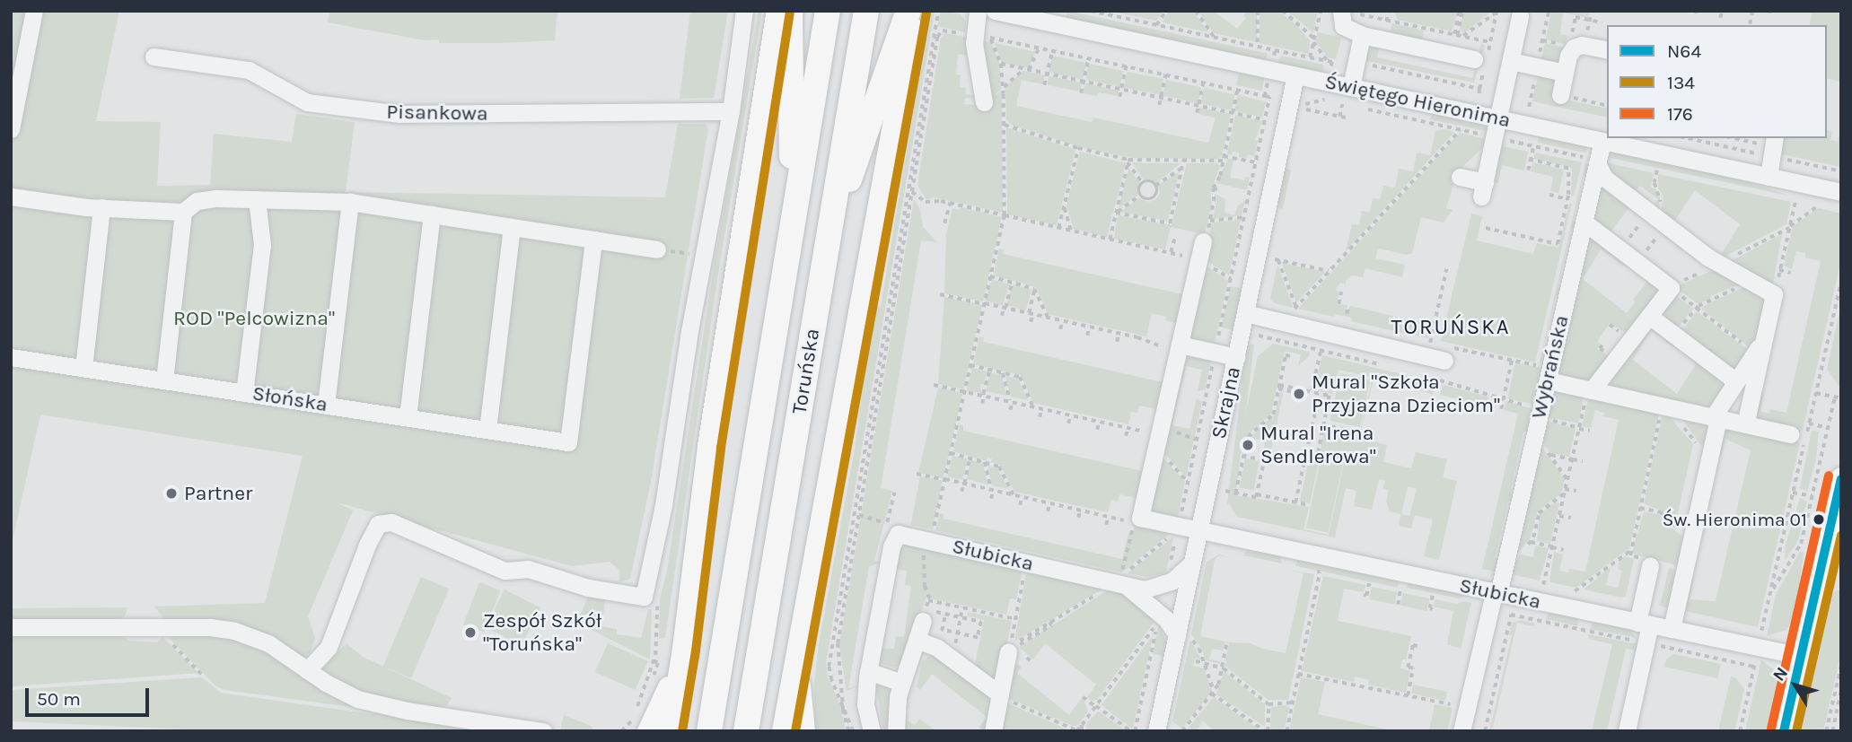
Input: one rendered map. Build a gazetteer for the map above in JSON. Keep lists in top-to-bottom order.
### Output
{
  "streets": {
    "highway": ["Toruńska"],
    "street": [
      "Świętego Hieronima",
      "Pisankowa",
      "Wybrańska",
      "Słońska",
      "Skrajna",
      "Słubicka"
    ]
  },
  "crossings": [
    ["Świętego Hieronima", "Wybrańska"],
    ["Świętego Hieronima", "Skrajna"],
    ["Wybrańska", "Słubicka"],
    ["Skrajna", "Słubicka"]
  ],
  "districts": ["TORUŃSKA"],
  "parks": ["ROD \"Pelcowizna\""],
  "places": [
    "Mural \"Szkoła Przyjazna Dzieciom\"",
    "Mural \"Irena Sendlerowa\"",
    "Partner",
    "Św. Hieronima 01",
    "Zespół Szkół \"Toruńska\""
  ],
  "lines": ["transit line 134", "transit line 176", "transit line N64"],
  "legend": ["N64", "134", "176"],
  "scale_bar": "50 m",
  "north": "top left"
}
